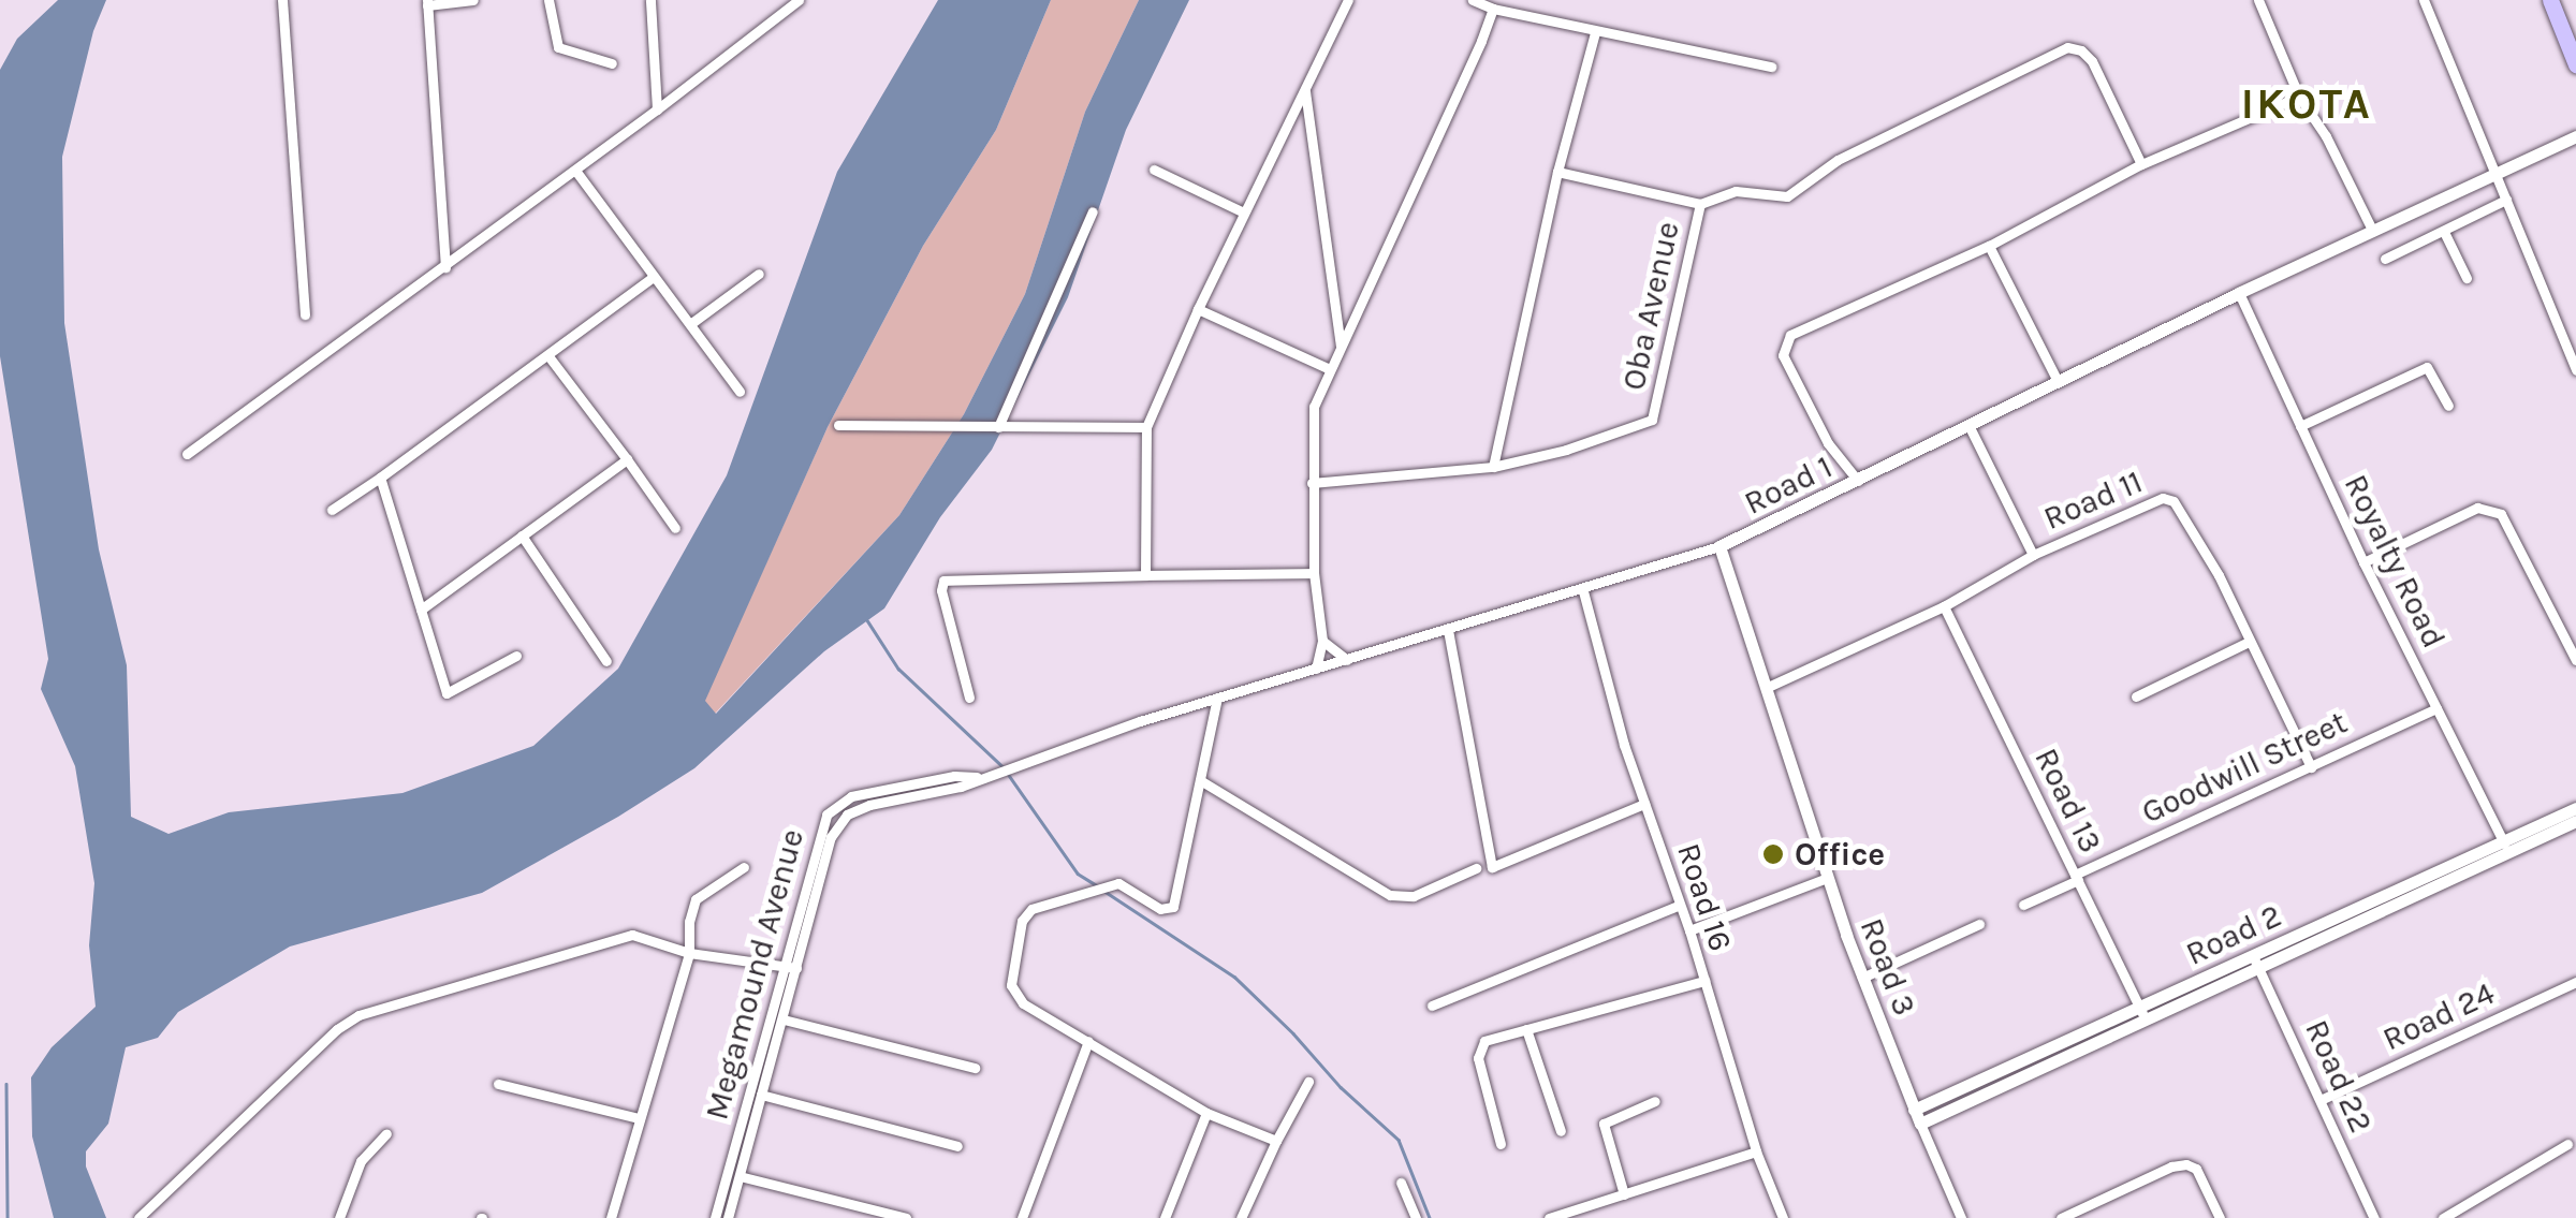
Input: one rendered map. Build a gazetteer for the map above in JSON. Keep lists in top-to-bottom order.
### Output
{
  "streets": {
    "street": [
      "Oba Avenue",
      "Road 1",
      "Road 11",
      "Royalty Road",
      "Goodwill Street",
      "Road 13",
      "Road 16",
      "Road 2",
      "Road 3",
      "Megamound Avenue",
      "Road 24",
      "Road 22"
    ]
  },
  "crossings": [
    ["Road 1", "Royalty Road"],
    ["Road 1", "Road 16"],
    ["Road 1", "Road 3"],
    ["Road 1", "Megamound Avenue"],
    ["Road 11", "Goodwill Street"],
    ["Road 11", "Road 13"],
    ["Road 11", "Road 3"],
    ["Royalty Road", "Goodwill Street"],
    ["Royalty Road", "Road 2"],
    ["Goodwill Street", "Road 13"],
    ["Road 13", "Road 2"],
    ["Road 2", "Road 3"],
    ["Road 2", "Road 22"],
    ["Road 24", "Road 22"]
  ],
  "districts": ["IKOTA"],
  "places": ["Office"]
}
